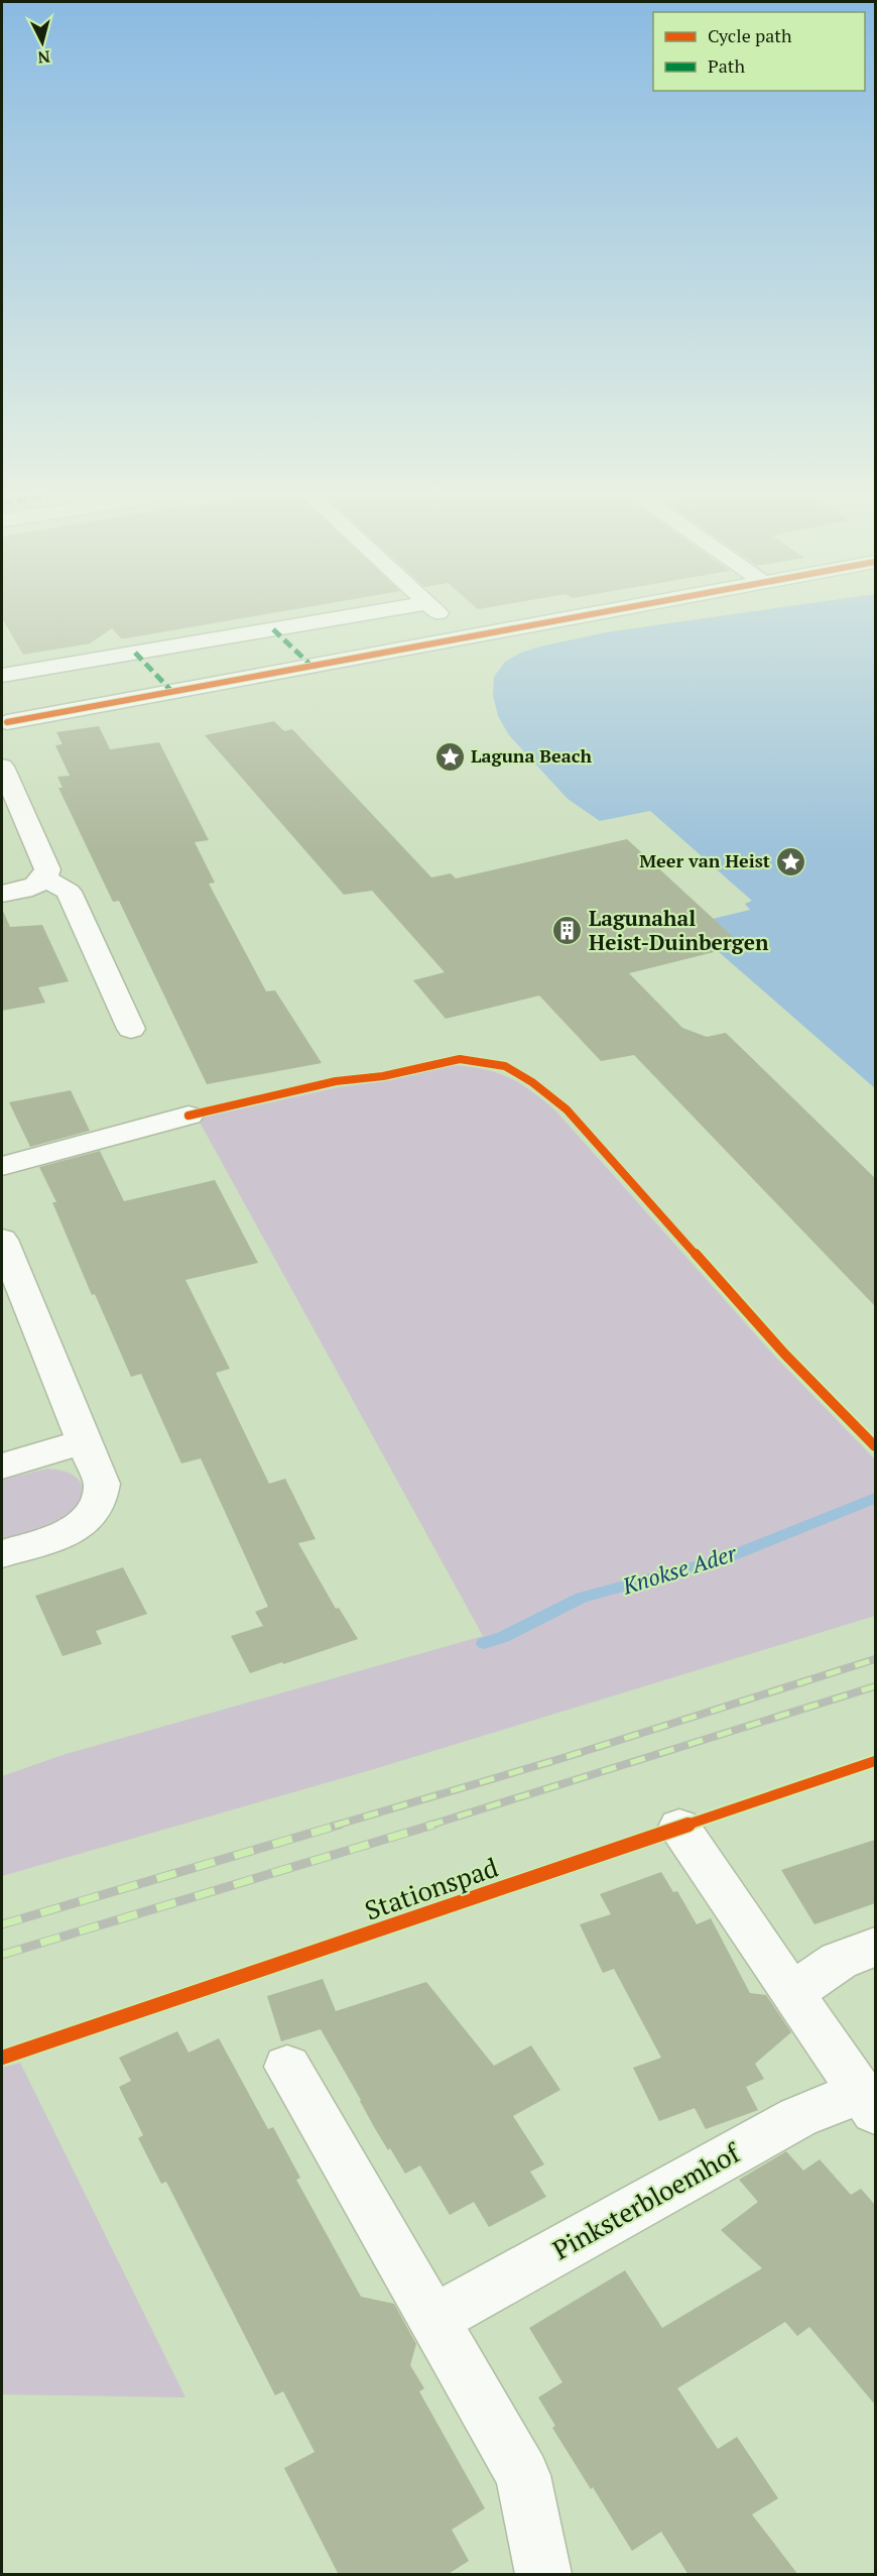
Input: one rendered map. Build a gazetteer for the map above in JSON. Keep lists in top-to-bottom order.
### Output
{
  "streets": {
    "street": ["Pinksterbloemhof"],
    "cycle path": ["Stationspad"]
  },
  "water": ["Knokse Ader"],
  "places": {
    "place": ["Laguna Beach", "Meer van Heist"],
    "building": ["Lagunahal Heist-Duinbergen"]
  },
  "legend": ["Cycle path", "Path"],
  "north": "bottom"
}
